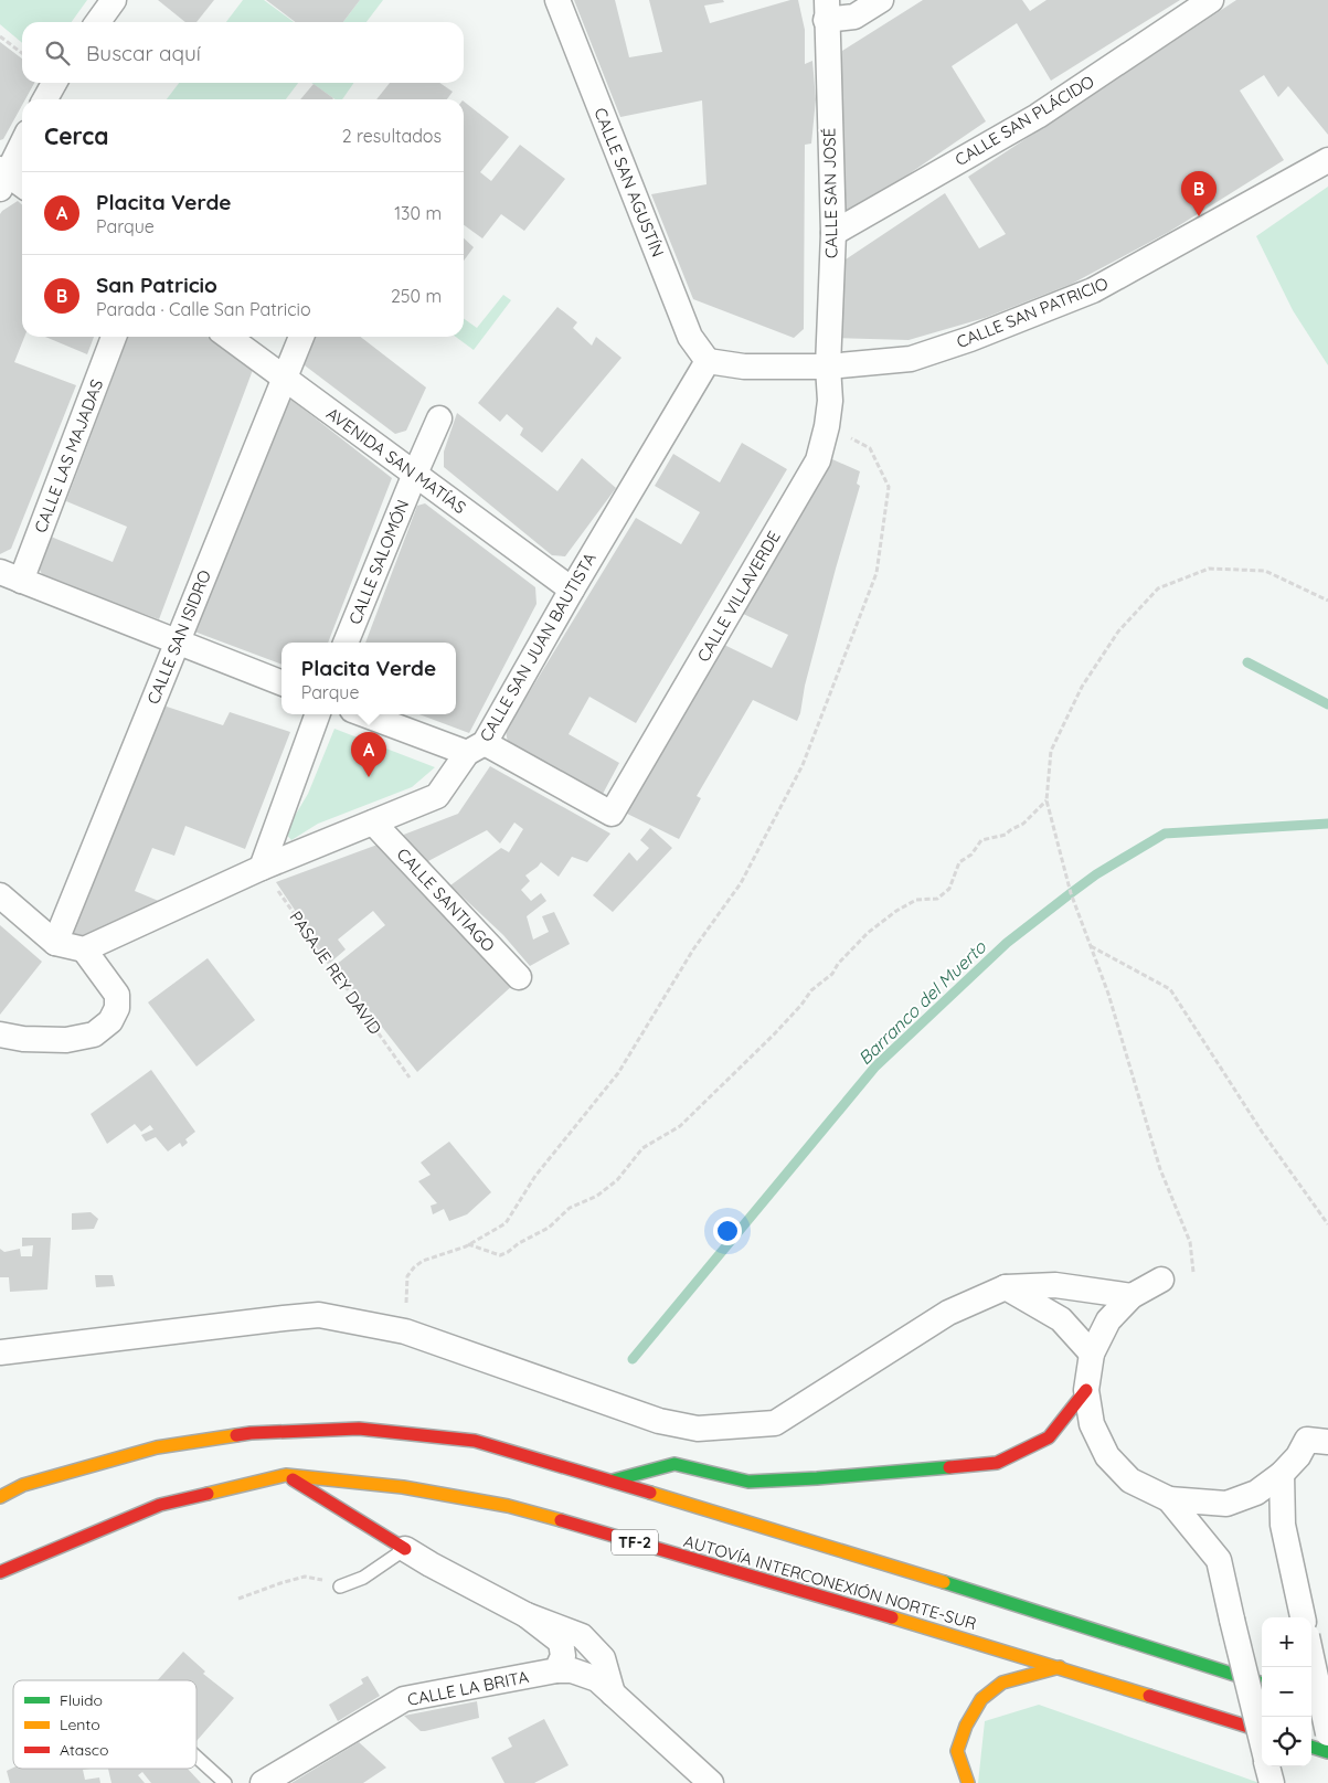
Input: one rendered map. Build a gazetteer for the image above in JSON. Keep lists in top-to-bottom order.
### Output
{
  "streets": {
    "highway": ["TF-2", "AUTOVÍA INTERCONEXIÓN NORTE-SUR"],
    "street": [
      "CALLE SAN PLÁCIDO",
      "CALLE SAN AGUSTÍN",
      "CALLE SAN JOSÉ",
      "CALLE SAN PATRICIO",
      "CALLE LAS MAJADAS",
      "AVENIDA SAN MATÍAS",
      "CALLE SALOMÓN",
      "CALLE VILLAVERDE",
      "CALLE SAN ISIDRO",
      "CALLE SAN JUAN BAUTISTA",
      "CALLE SANTIAGO",
      "CALLE LA BRITA"
    ],
    "path": ["PASAJE REY DAVID"]
  },
  "crossings": [
    ["CALLE SAN PLÁCIDO", "CALLE SAN JOSÉ"],
    ["CALLE SAN AGUSTÍN", "CALLE SAN PATRICIO"],
    ["CALLE SAN AGUSTÍN", "CALLE SAN JUAN BAUTISTA"],
    ["CALLE SAN JOSÉ", "CALLE SAN PATRICIO"],
    ["CALLE SAN JOSÉ", "CALLE VILLAVERDE"],
    ["CALLE SAN PATRICIO", "CALLE VILLAVERDE"],
    ["CALLE SAN PATRICIO", "CALLE SAN JUAN BAUTISTA"],
    ["AVENIDA SAN MATÍAS", "CALLE SALOMÓN"],
    ["AVENIDA SAN MATÍAS", "CALLE SAN ISIDRO"],
    ["AVENIDA SAN MATÍAS", "CALLE SAN JUAN BAUTISTA"],
    ["CALLE VILLAVERDE", "CALLE SAN JUAN BAUTISTA"],
    ["CALLE SAN JUAN BAUTISTA", "CALLE SANTIAGO"],
    ["CALLE SAN JUAN BAUTISTA", "PASAJE REY DAVID"]
  ],
  "water": ["Barranco del Muerto"],
  "legend": ["Fluido", "Lento", "Atasco"],
  "page": {
    "search": "Buscar aquí",
    "heading": ["Cerca", "2 resultados"],
    "pins": ["B", "A"],
    "list": [
      {
        "mark": "A",
        "name": "Placita Verde",
        "note": "Parque",
        "value": "130 m"
      },
      {
        "mark": "B",
        "name": "San Patricio",
        "note": "Parada · Calle San Patricio",
        "value": "250 m"
      }
    ],
    "popup": ["Placita Verde", "Parque"],
    "map_buttons": ["+", "−"]
  }
}
